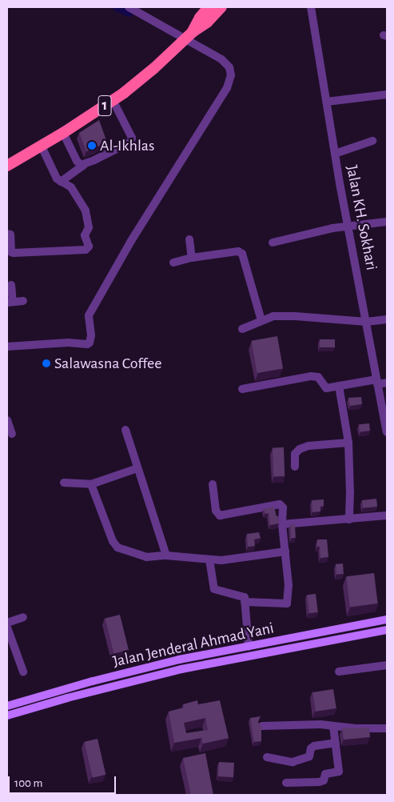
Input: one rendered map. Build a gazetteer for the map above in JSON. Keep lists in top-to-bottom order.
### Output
{
  "streets": {
    "highway": ["1"],
    "main road": ["Jalan Jenderal Ahmad Yani"],
    "street": ["Jalan KH. Sokhari"]
  },
  "places": ["Al-Ikhlas", "Salawasna Coffee"],
  "scale_bar": "100 m"
}
